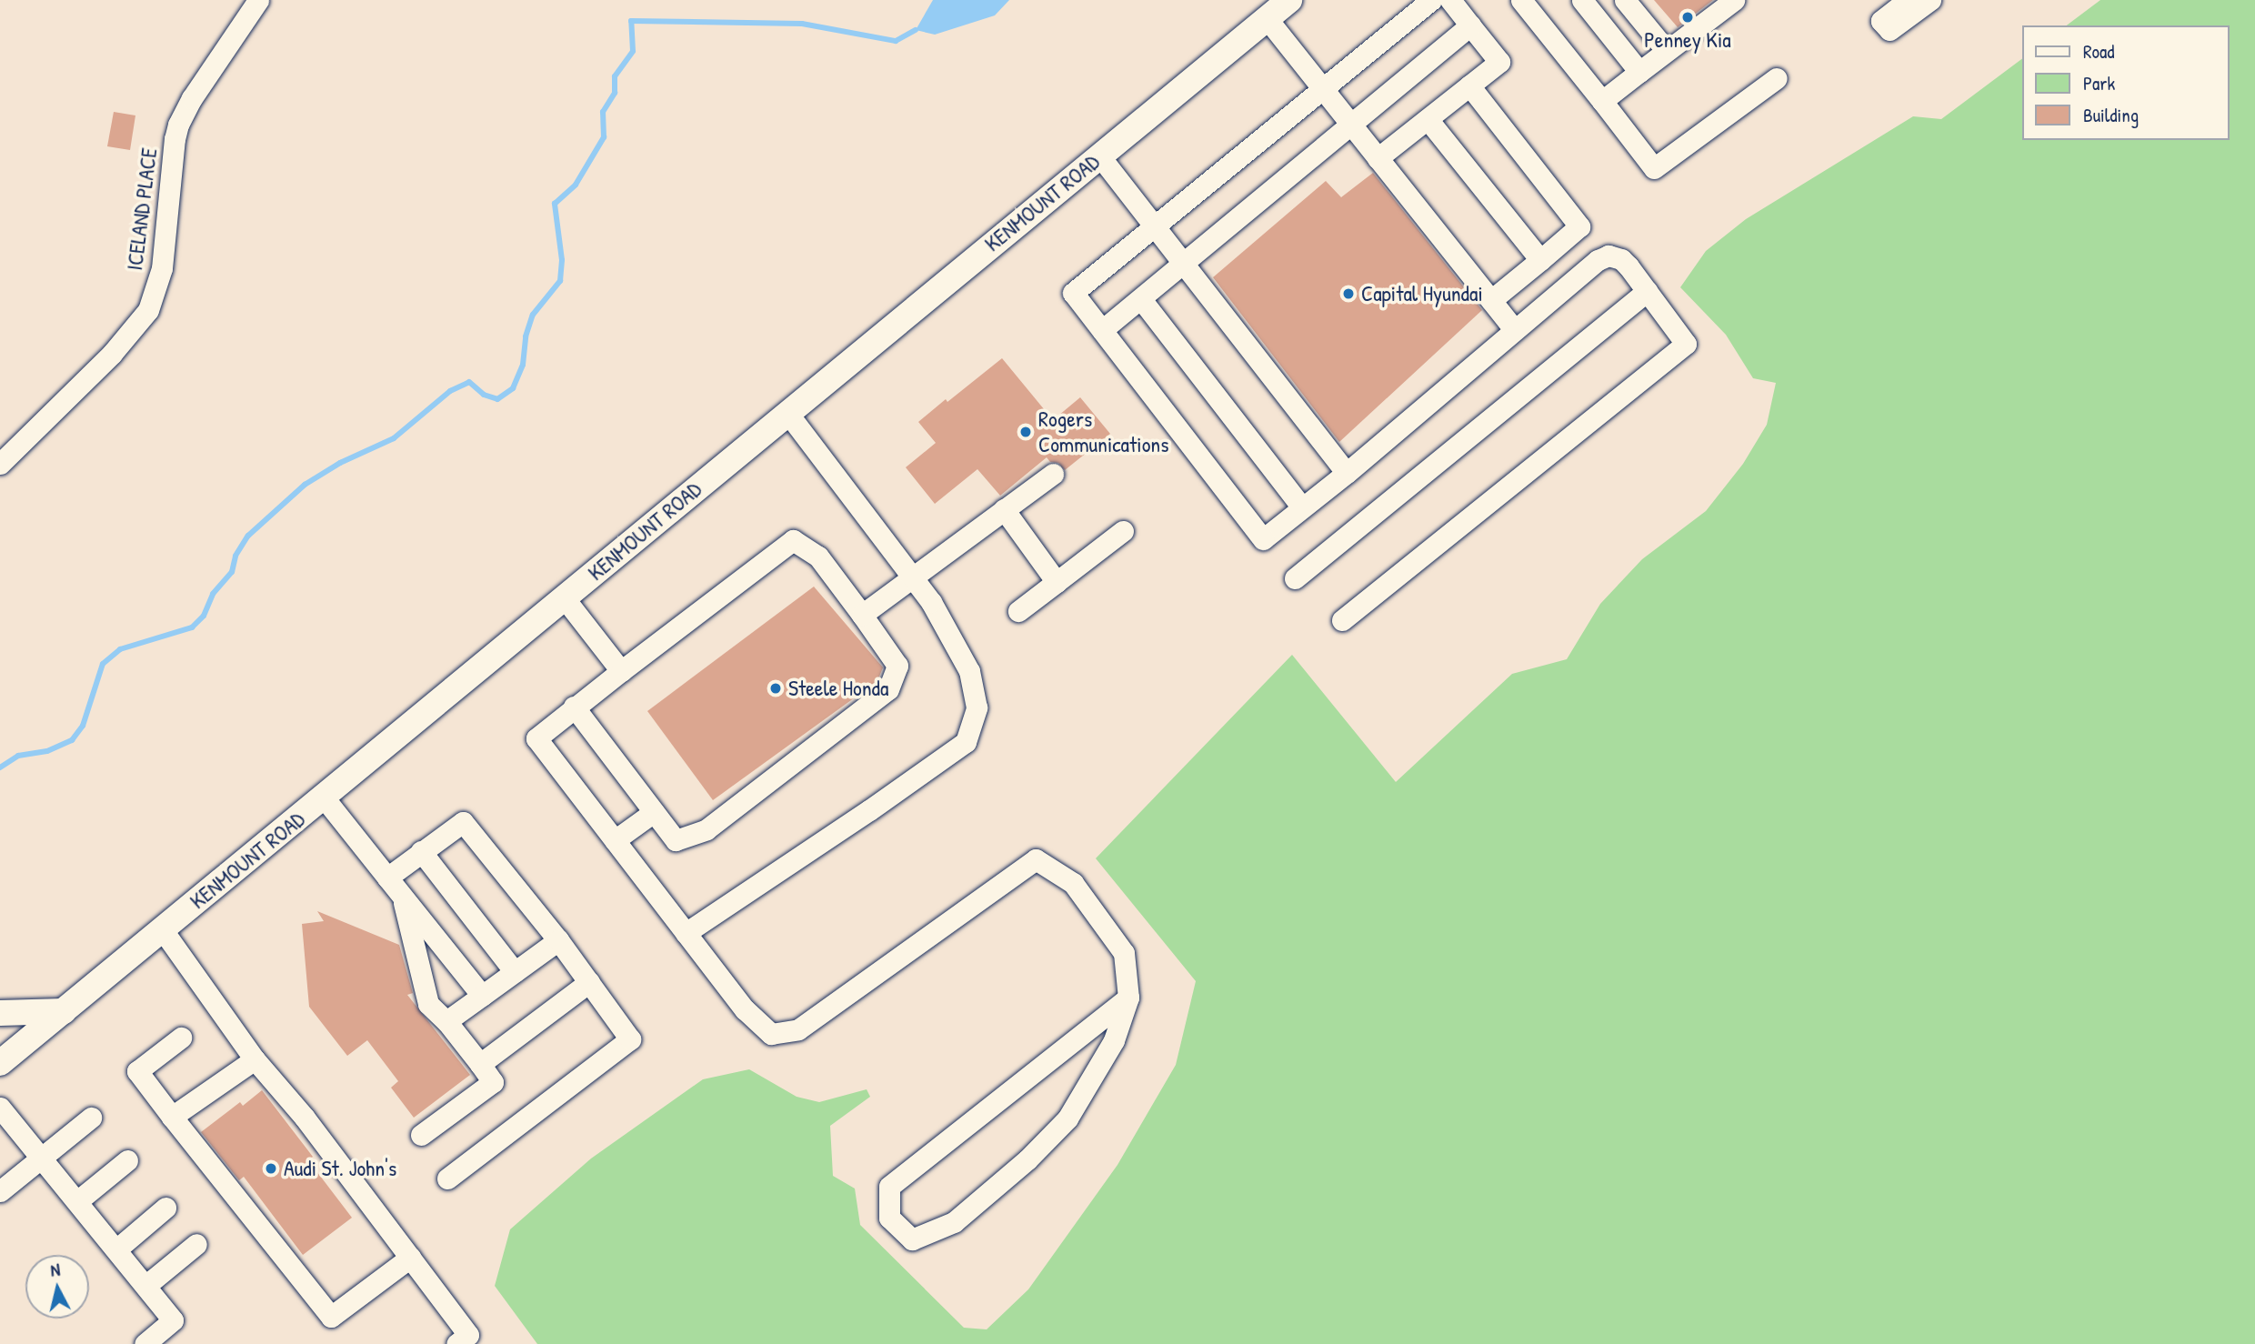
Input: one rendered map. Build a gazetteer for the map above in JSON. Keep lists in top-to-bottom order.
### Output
{
  "streets": {
    "main road": ["KENMOUNT ROAD"],
    "street": ["ICELAND PLACE"]
  },
  "places": [
    "Penney Kia",
    "Capital Hyundai",
    "Rogers Communications",
    "Steele Honda",
    "Audi St. John's"
  ],
  "legend": ["Road", "Park", "Building"],
  "north": "top"
}
